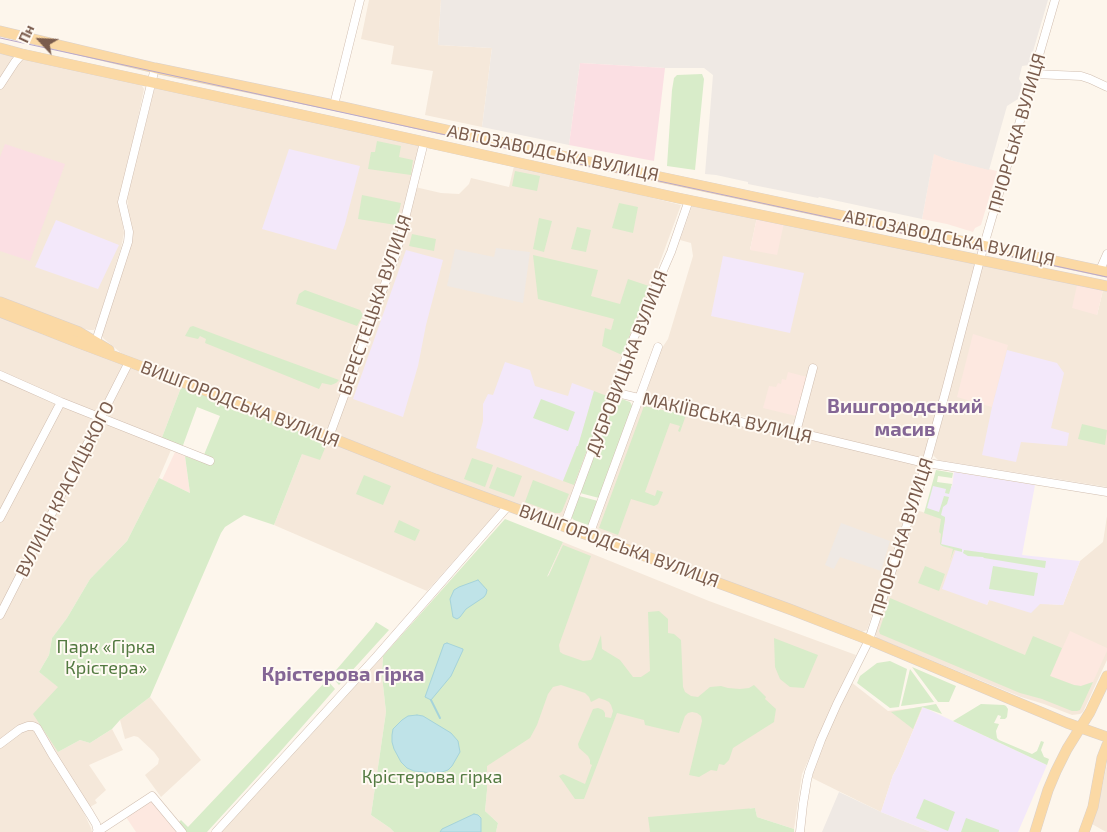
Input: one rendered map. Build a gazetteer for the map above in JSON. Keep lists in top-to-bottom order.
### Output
{
  "streets": {
    "main road": ["АВТОЗАВОДСЬКА ВУЛИЦЯ", "ВИШГОРОДСЬКА ВУЛИЦЯ"],
    "street": [
      "ПРІОРСЬКА ВУЛИЦЯ",
      "БЕРЕСТЕЦЬКА ВУЛИЦЯ",
      "ДУБРОВИЦЬКА ВУЛИЦЯ",
      "МАКІЇВСЬКА ВУЛИЦЯ",
      "ВУЛИЦЯ КРАСИЦЬКОГО"
    ]
  },
  "crossings": [
    ["ПРІОРСЬКА ВУЛИЦЯ", "АВТОЗАВОДСЬКА ВУЛИЦЯ"],
    ["ПРІОРСЬКА ВУЛИЦЯ", "ВИШГОРОДСЬКА ВУЛИЦЯ"],
    ["ПРІОРСЬКА ВУЛИЦЯ", "МАКІЇВСЬКА ВУЛИЦЯ"],
    ["АВТОЗАВОДСЬКА ВУЛИЦЯ", "БЕРЕСТЕЦЬКА ВУЛИЦЯ"],
    ["АВТОЗАВОДСЬКА ВУЛИЦЯ", "ДУБРОВИЦЬКА ВУЛИЦЯ"],
    ["БЕРЕСТЕЦЬКА ВУЛИЦЯ", "ВИШГОРОДСЬКА ВУЛИЦЯ"],
    ["ДУБРОВИЦЬКА ВУЛИЦЯ", "ВИШГОРОДСЬКА ВУЛИЦЯ"],
    ["ДУБРОВИЦЬКА ВУЛИЦЯ", "МАКІЇВСЬКА ВУЛИЦЯ"],
    ["ВИШГОРОДСЬКА ВУЛИЦЯ", "ВУЛИЦЯ КРАСИЦЬКОГО"]
  ],
  "districts": ["Вишгородський масив", "Крістерова гірка"],
  "parks": ["Парк «Гірка Крістера»", "Крістерова гірка"],
  "north": "top left"
}
